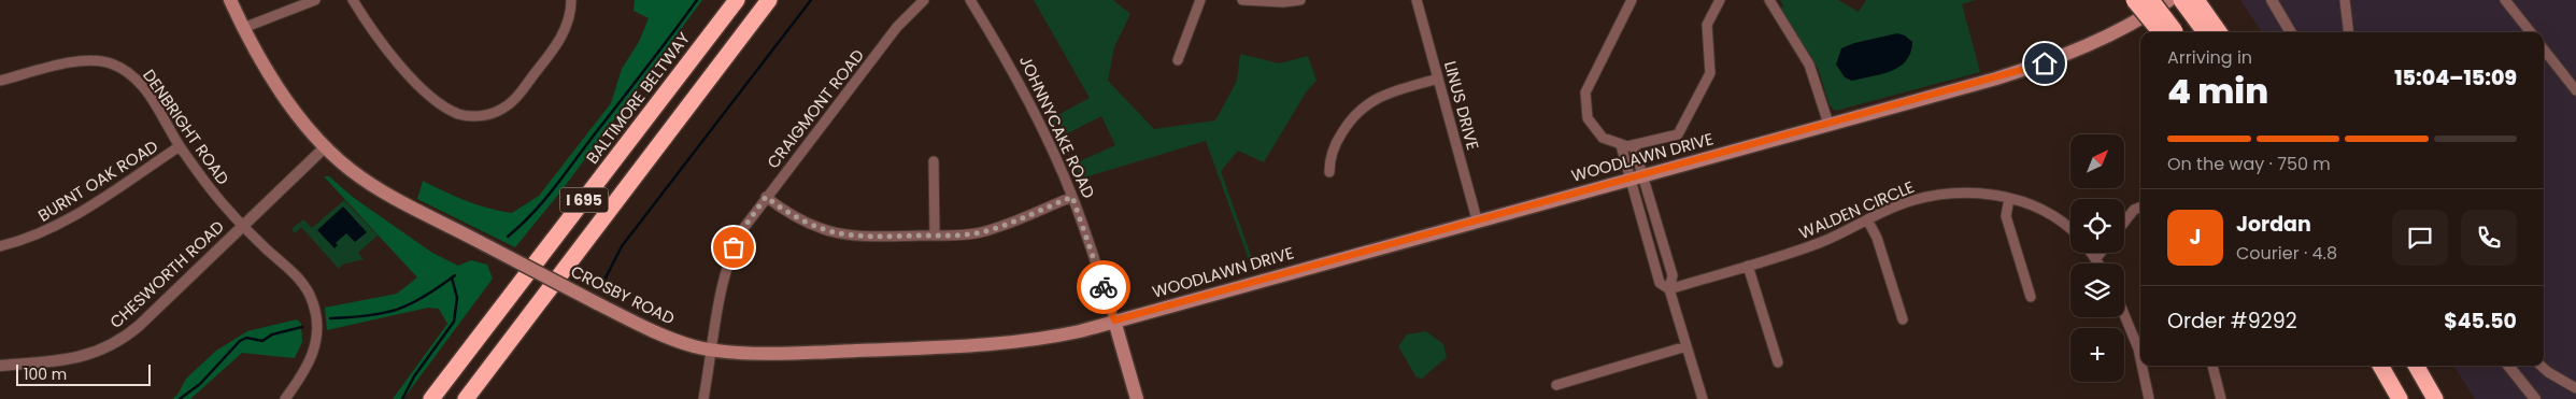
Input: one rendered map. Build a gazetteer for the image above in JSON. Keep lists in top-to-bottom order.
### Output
{
  "streets": {
    "highway": ["BALTIMORE BELTWAY", "I 695"],
    "main road": ["JOHNNYCAKE ROAD", "WOODLAWN DRIVE", "CROSBY ROAD"],
    "street": [
      "LINUS DRIVE",
      "CRAIGMONT ROAD",
      "DENBRIGHT ROAD",
      "BURNT OAK ROAD",
      "WALDEN CIRCLE",
      "CHESWORTH ROAD"
    ]
  },
  "crossings": [
    ["LINUS DRIVE", "WOODLAWN DRIVE"],
    ["CRAIGMONT ROAD", "CROSBY ROAD"],
    ["DENBRIGHT ROAD", "BURNT OAK ROAD"],
    ["DENBRIGHT ROAD", "CHESWORTH ROAD"],
    ["JOHNNYCAKE ROAD", "WOODLAWN DRIVE"],
    ["JOHNNYCAKE ROAD", "CROSBY ROAD"],
    ["WOODLAWN DRIVE", "CROSBY ROAD"],
    ["CHESWORTH ROAD", "CROSBY ROAD"]
  ],
  "scale_bar": "100 m",
  "north": "top right",
  "page": {
    "heading": ["4 min", "Arriving in", "15:04–15:09"],
    "panel": [
      "Jordan",
      "Courier · 4.8",
      "Order #9292",
      "$45.50"
    ],
    "bar": "On the way · 750 m",
    "map_buttons": "+",
    "round": "J",
    "scale": "100 m"
  }
}
